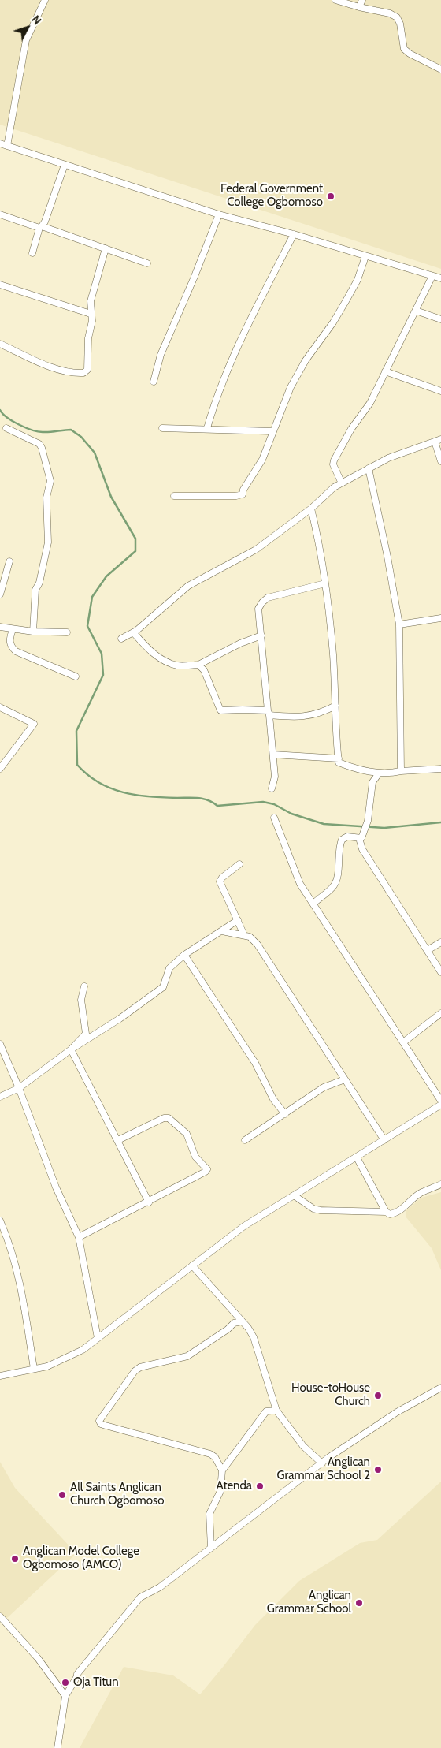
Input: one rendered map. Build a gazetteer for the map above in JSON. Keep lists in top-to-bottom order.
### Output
{
  "places": [
    "Federal Government College Ogbomoso",
    "House-toHouse Church",
    "Anglican Grammar School 2",
    "Atenda",
    "All Saints Anglican Church Ogbomoso",
    "Anglican Model College Ogbomoso (AMCO)",
    "Anglican Grammar School",
    "Oja Titun"
  ],
  "north": "top right"
}
